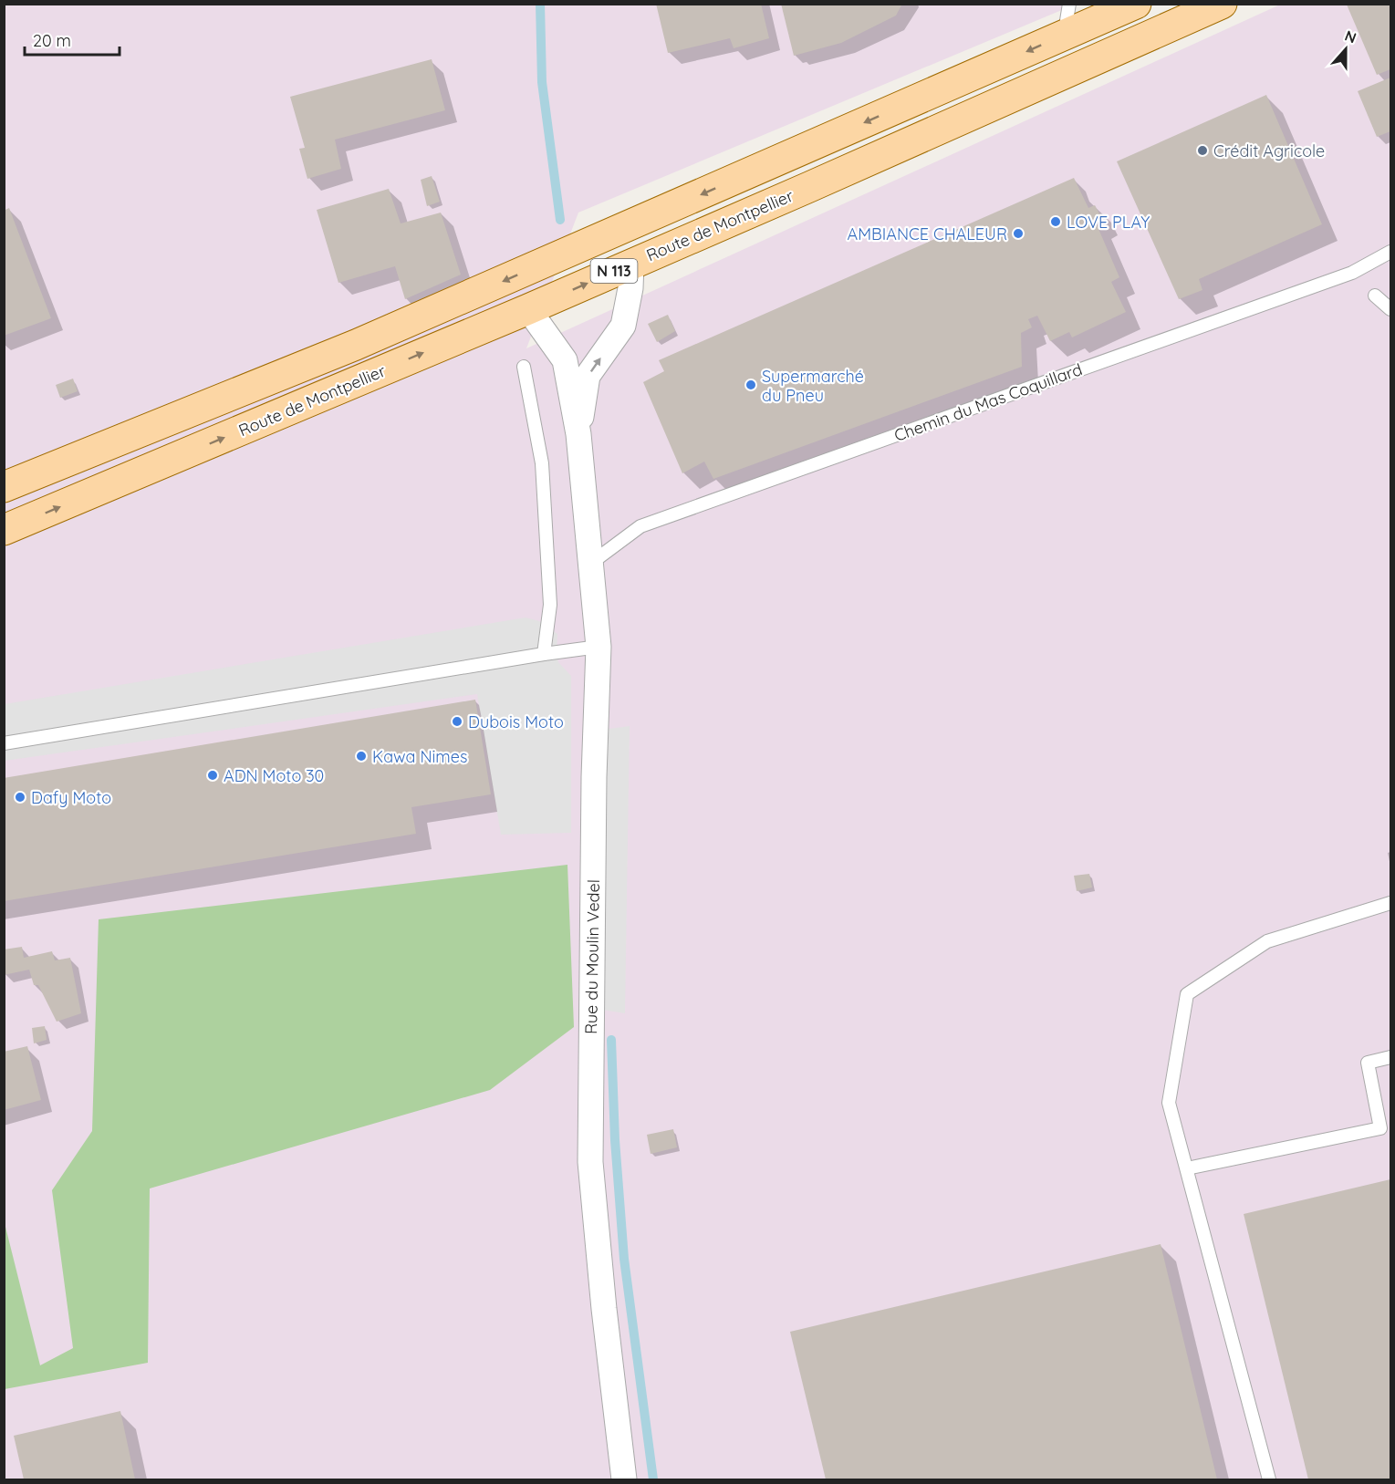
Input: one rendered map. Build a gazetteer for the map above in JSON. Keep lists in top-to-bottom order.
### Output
{
  "streets": {
    "main road": ["Route de Montpellier", "N 113"],
    "street": ["Rue du Moulin Vedel"],
    "lane": ["Chemin du Mas Coquillard"]
  },
  "crossings": [
    ["Route de Montpellier", "Rue du Moulin Vedel"],
    ["Chemin du Mas Coquillard", "Rue du Moulin Vedel"]
  ],
  "places": [
    "Crédit Agricole",
    "LOVE PLAY",
    "AMBIANCE CHALEUR",
    "Supermarché du Pneu",
    "Dubois Moto",
    "Kawa Nimes",
    "ADN Moto 30",
    "Dafy Moto"
  ],
  "scale_bar": "20 m",
  "north": "top"
}
